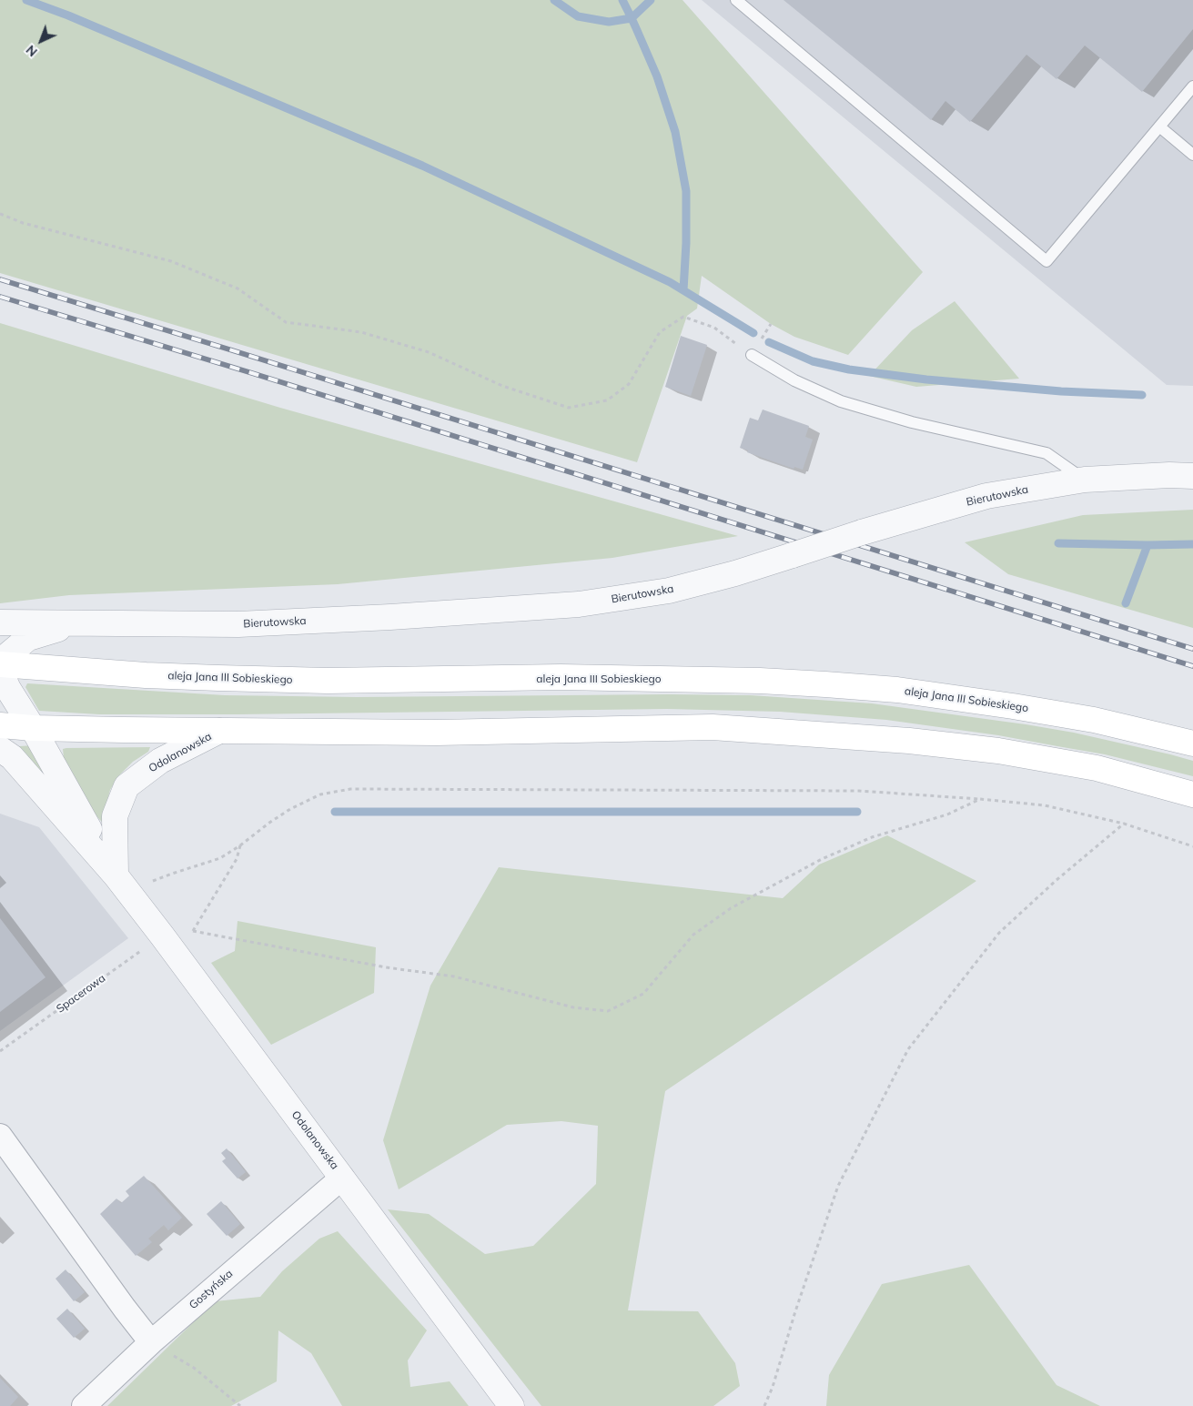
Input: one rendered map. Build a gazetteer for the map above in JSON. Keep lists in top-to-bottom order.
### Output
{
  "streets": {
    "main road": ["aleja Jana III Sobieskiego"],
    "street": ["Bierutowska", "Odolanowska", "Gostyńska"],
    "path": ["Spacerowa"]
  },
  "crossings": [
    ["Bierutowska", "aleja Jana III Sobieskiego"],
    ["Odolanowska", "Spacerowa"],
    ["Odolanowska", "Gostyńska"]
  ],
  "north": "bottom left"
}
